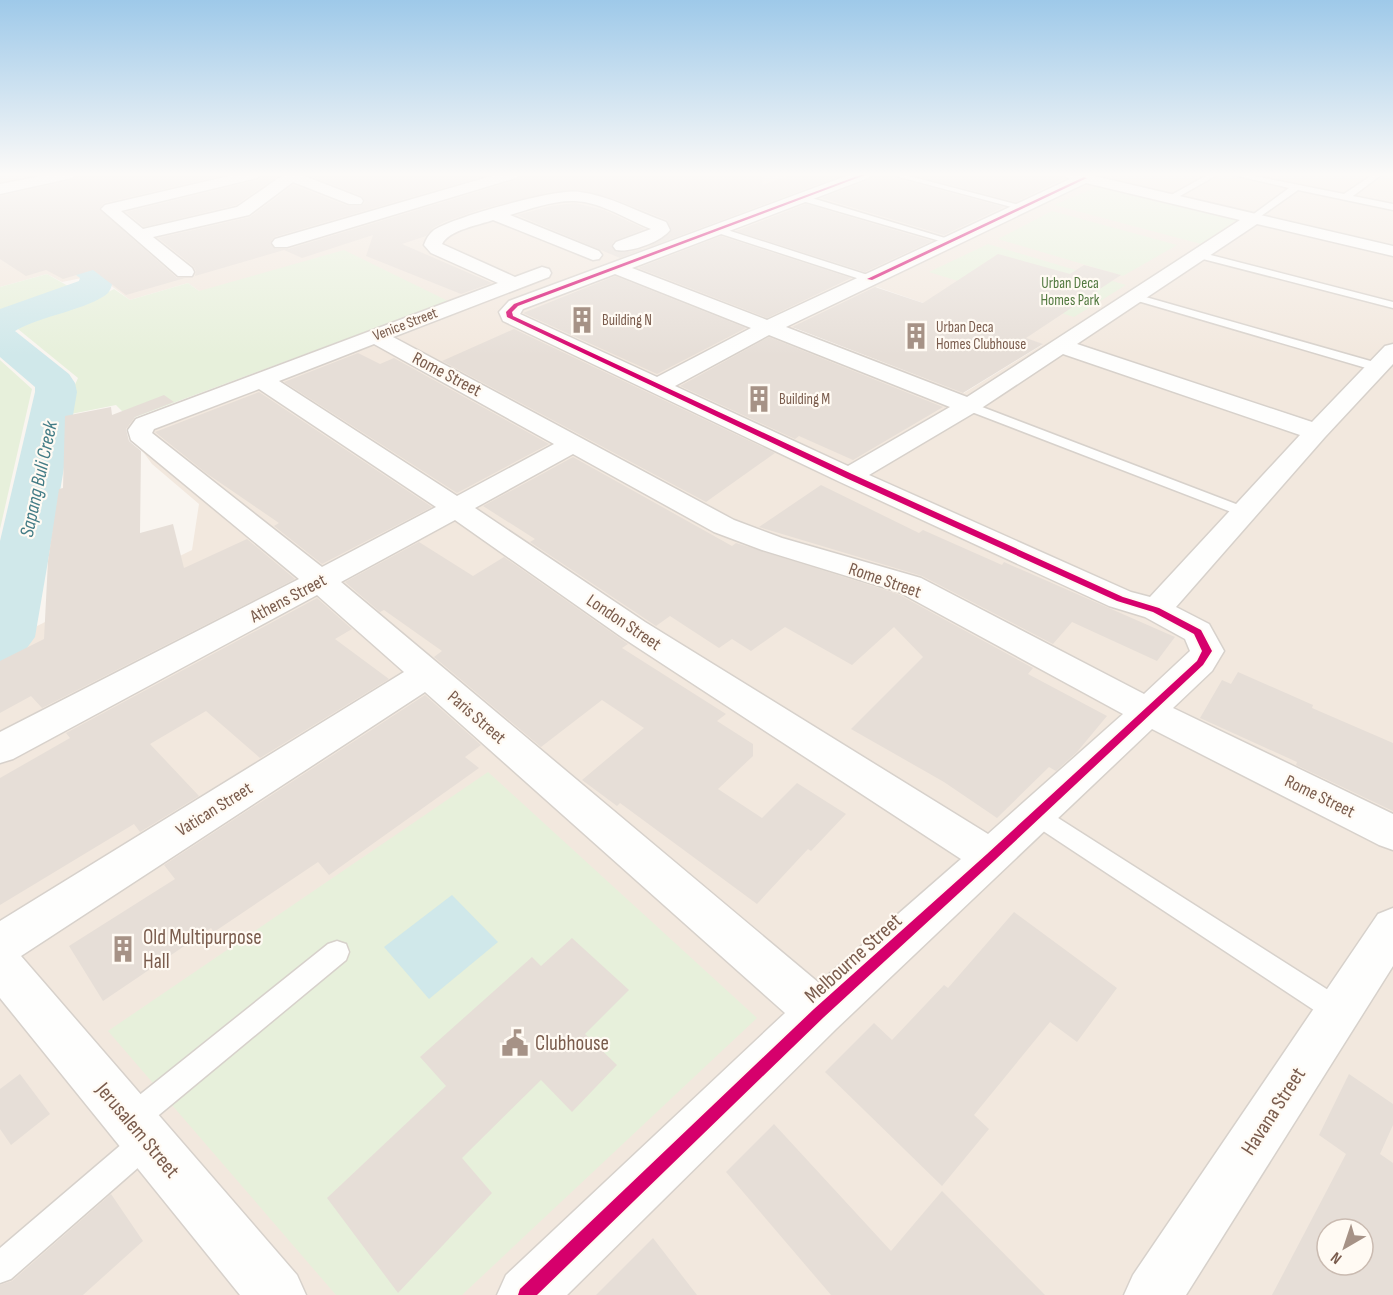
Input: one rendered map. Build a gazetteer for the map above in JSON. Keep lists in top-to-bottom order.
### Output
{
  "streets": {
    "street": [
      "Venice Street",
      "Rome Street",
      "Athens Street",
      "London Street",
      "Paris Street",
      "Vatican Street",
      "Melbourne Street",
      "Havana Street",
      "Jerusalem Street"
    ]
  },
  "crossings": [
    ["Venice Street", "Rome Street"],
    ["Venice Street", "London Street"],
    ["Venice Street", "Paris Street"],
    ["Rome Street", "Athens Street"],
    ["Rome Street", "Melbourne Street"],
    ["Athens Street", "London Street"],
    ["Athens Street", "Paris Street"],
    ["London Street", "Melbourne Street"],
    ["Paris Street", "Vatican Street"],
    ["Paris Street", "Melbourne Street"]
  ],
  "water": ["Sapang Buli Creek"],
  "parks": ["Urban Deca Homes Park"],
  "places": {
    "building": [
      "Building N",
      "Urban Deca Homes Clubhouse",
      "Building M",
      "Old Multipurpose Hall"
    ],
    "public building": ["Clubhouse"]
  },
  "north": "bottom left"
}
